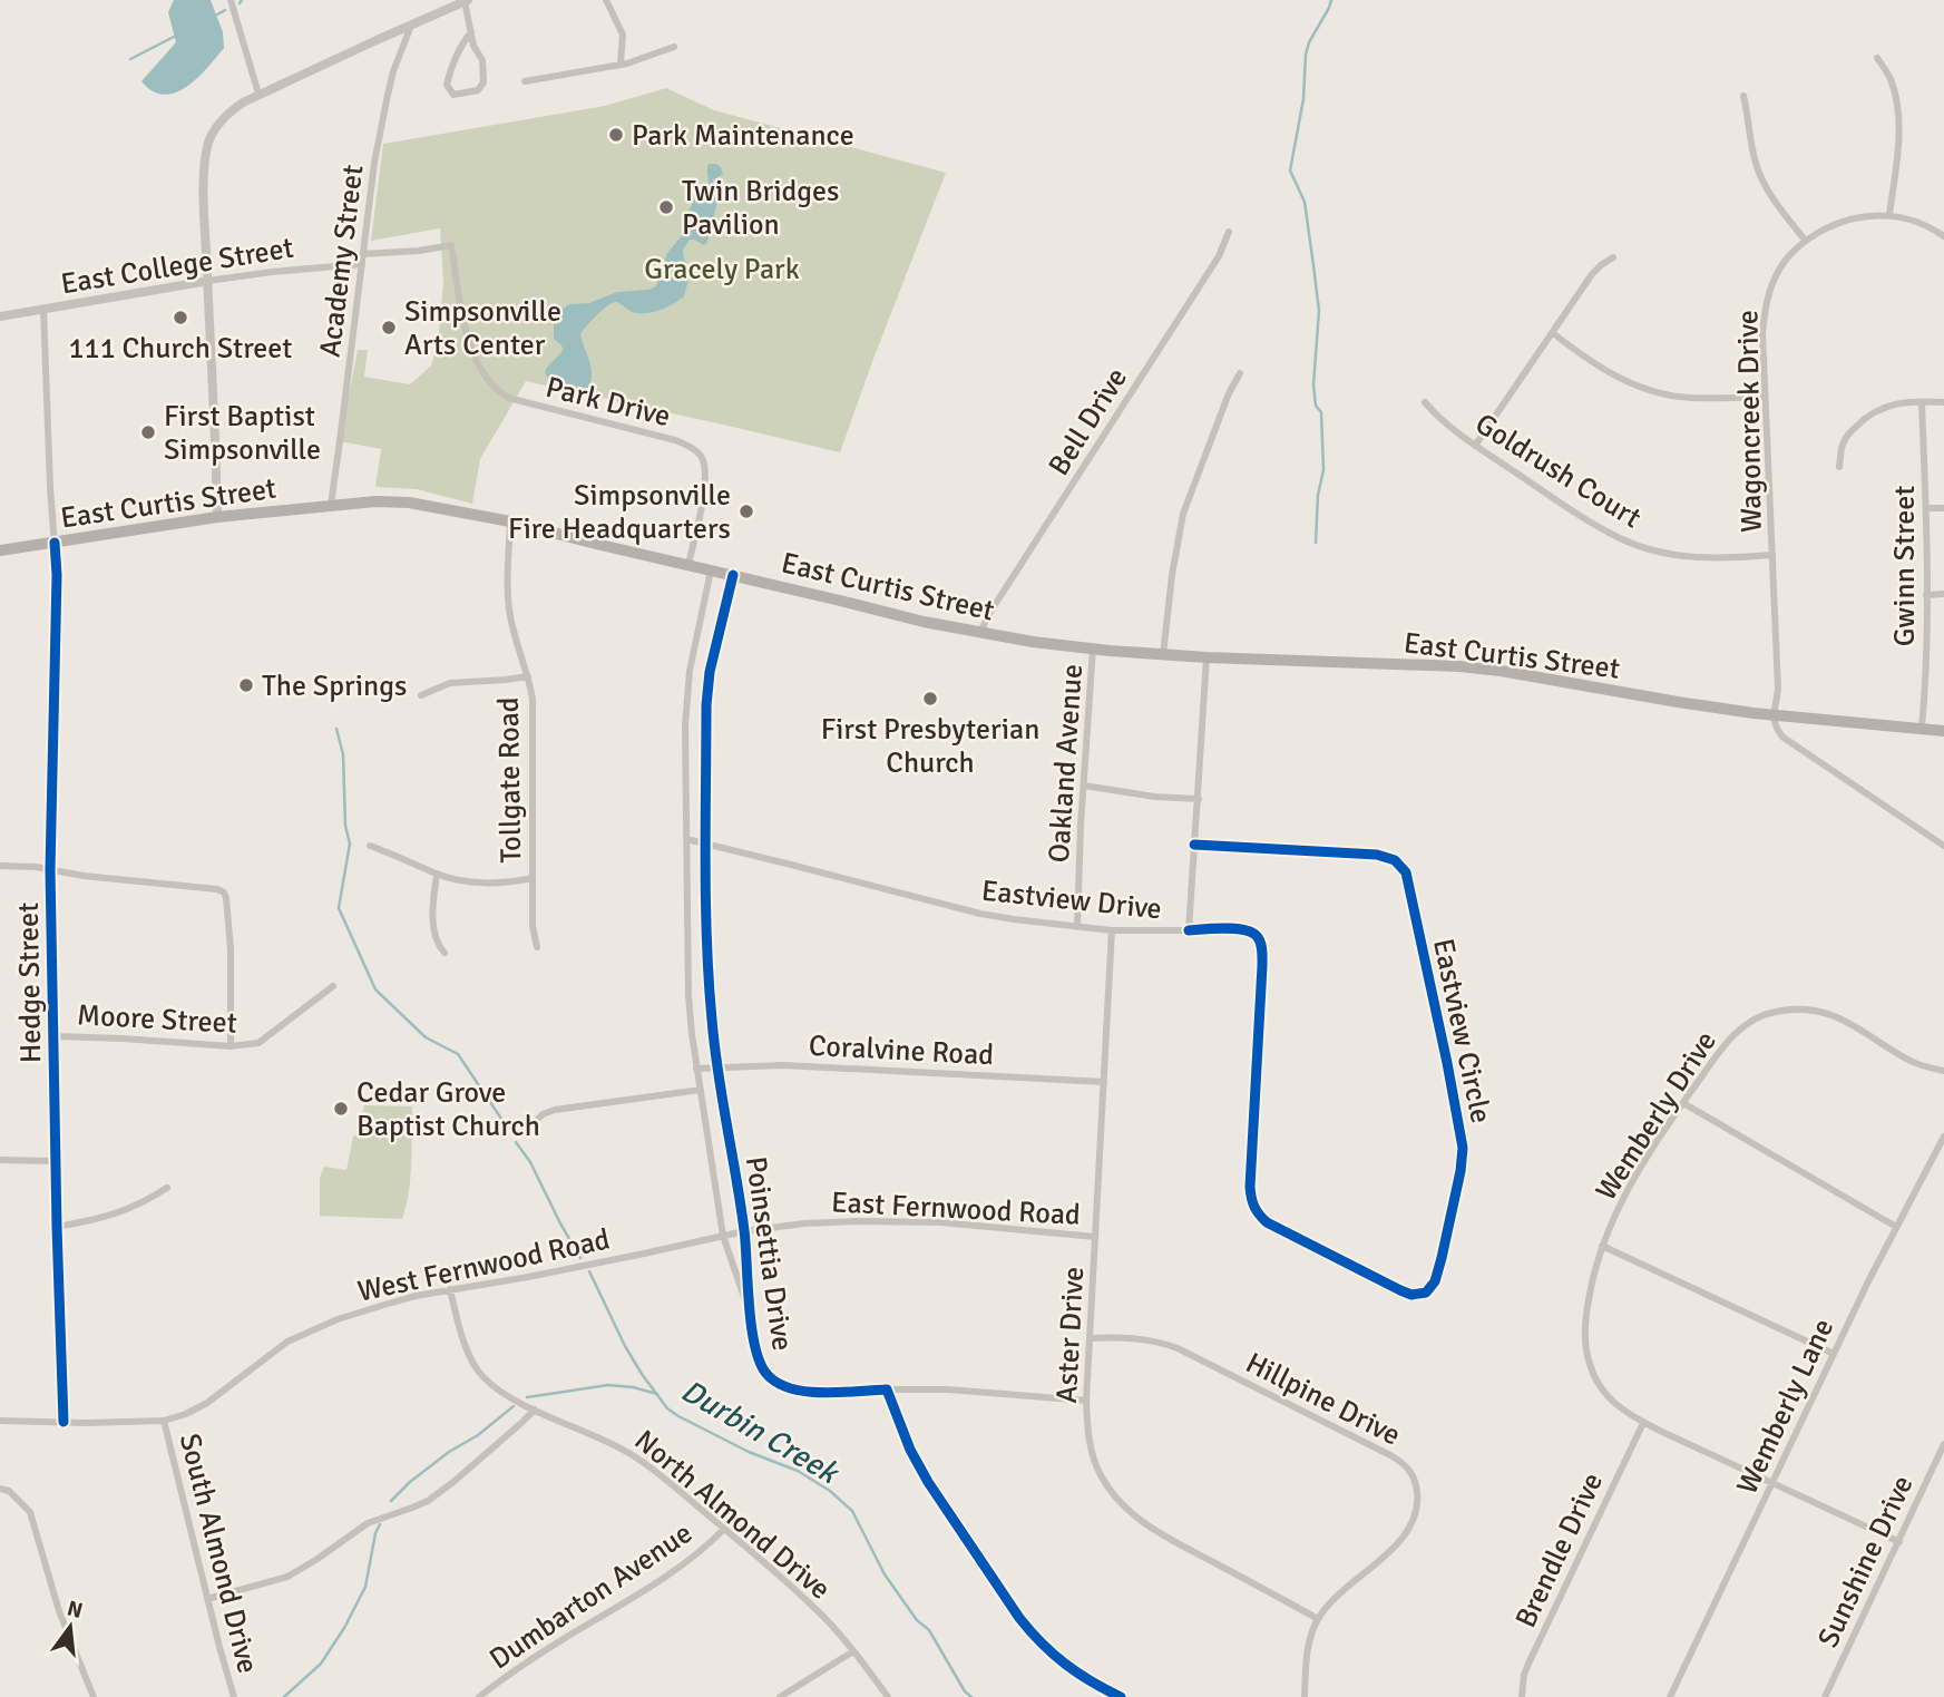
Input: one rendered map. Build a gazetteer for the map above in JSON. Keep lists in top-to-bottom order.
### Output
{
  "streets": {
    "main road": ["East Curtis Street"],
    "street": [
      "Academy Street",
      "East College Street",
      "Park Drive",
      "Bell Drive",
      "Wagoncreek Drive",
      "Goldrush Court",
      "Gwinn Street",
      "Oakland Avenue",
      "Tollgate Road",
      "Eastview Drive",
      "Hedge Street",
      "Moore Street",
      "Eastview Circle",
      "Coralvine Road",
      "Wemberly Drive",
      "East Fernwood Road",
      "Poinsettia Drive",
      "West Fernwood Road",
      "Aster Drive",
      "Hillpine Drive",
      "Wemberly Lane",
      "North Almond Drive",
      "Brendle Drive",
      "South Almond Drive",
      "Sunshine Drive",
      "Dumbarton Avenue"
    ]
  },
  "crossings": [
    ["Academy Street", "East College Street"],
    ["Academy Street", "Park Drive"],
    ["Academy Street", "East Curtis Street"],
    ["East College Street", "Hedge Street"],
    ["Park Drive", "East Curtis Street"],
    ["Bell Drive", "East Curtis Street"],
    ["Wagoncreek Drive", "Goldrush Court"],
    ["Wagoncreek Drive", "East Curtis Street"],
    ["East Curtis Street", "Gwinn Street"],
    ["East Curtis Street", "Oakland Avenue"],
    ["East Curtis Street", "Tollgate Road"],
    ["East Curtis Street", "Eastview Drive"],
    ["East Curtis Street", "Hedge Street"],
    ["East Curtis Street", "Poinsettia Drive"],
    ["Oakland Avenue", "Eastview Drive"],
    ["Eastview Drive", "Eastview Circle"],
    ["Eastview Drive", "Poinsettia Drive"],
    ["Eastview Drive", "Aster Drive"],
    ["Hedge Street", "Moore Street"],
    ["Hedge Street", "West Fernwood Road"],
    ["Coralvine Road", "Poinsettia Drive"],
    ["Coralvine Road", "Aster Drive"],
    ["Wemberly Drive", "Wemberly Lane"],
    ["Wemberly Drive", "Brendle Drive"],
    ["Wemberly Drive", "Sunshine Drive"],
    ["East Fernwood Road", "Poinsettia Drive"],
    ["East Fernwood Road", "West Fernwood Road"],
    ["East Fernwood Road", "Aster Drive"],
    ["Poinsettia Drive", "West Fernwood Road"],
    ["Poinsettia Drive", "Aster Drive"],
    ["West Fernwood Road", "North Almond Drive"],
    ["West Fernwood Road", "South Almond Drive"],
    ["Aster Drive", "Hillpine Drive"],
    ["North Almond Drive", "Dumbarton Avenue"]
  ],
  "water": ["Durbin Creek"],
  "parks": ["Gracely Park"],
  "places": [
    "Park Maintenance",
    "Twin Bridges Pavilion",
    "111 Church Street",
    "Simpsonville Arts Center",
    "First Baptist Simpsonville",
    "Simpsonville Fire Headquarters",
    "The Springs",
    "First Presbyterian Church",
    "Cedar Grove Baptist Church"
  ],
  "north": "top"
}
